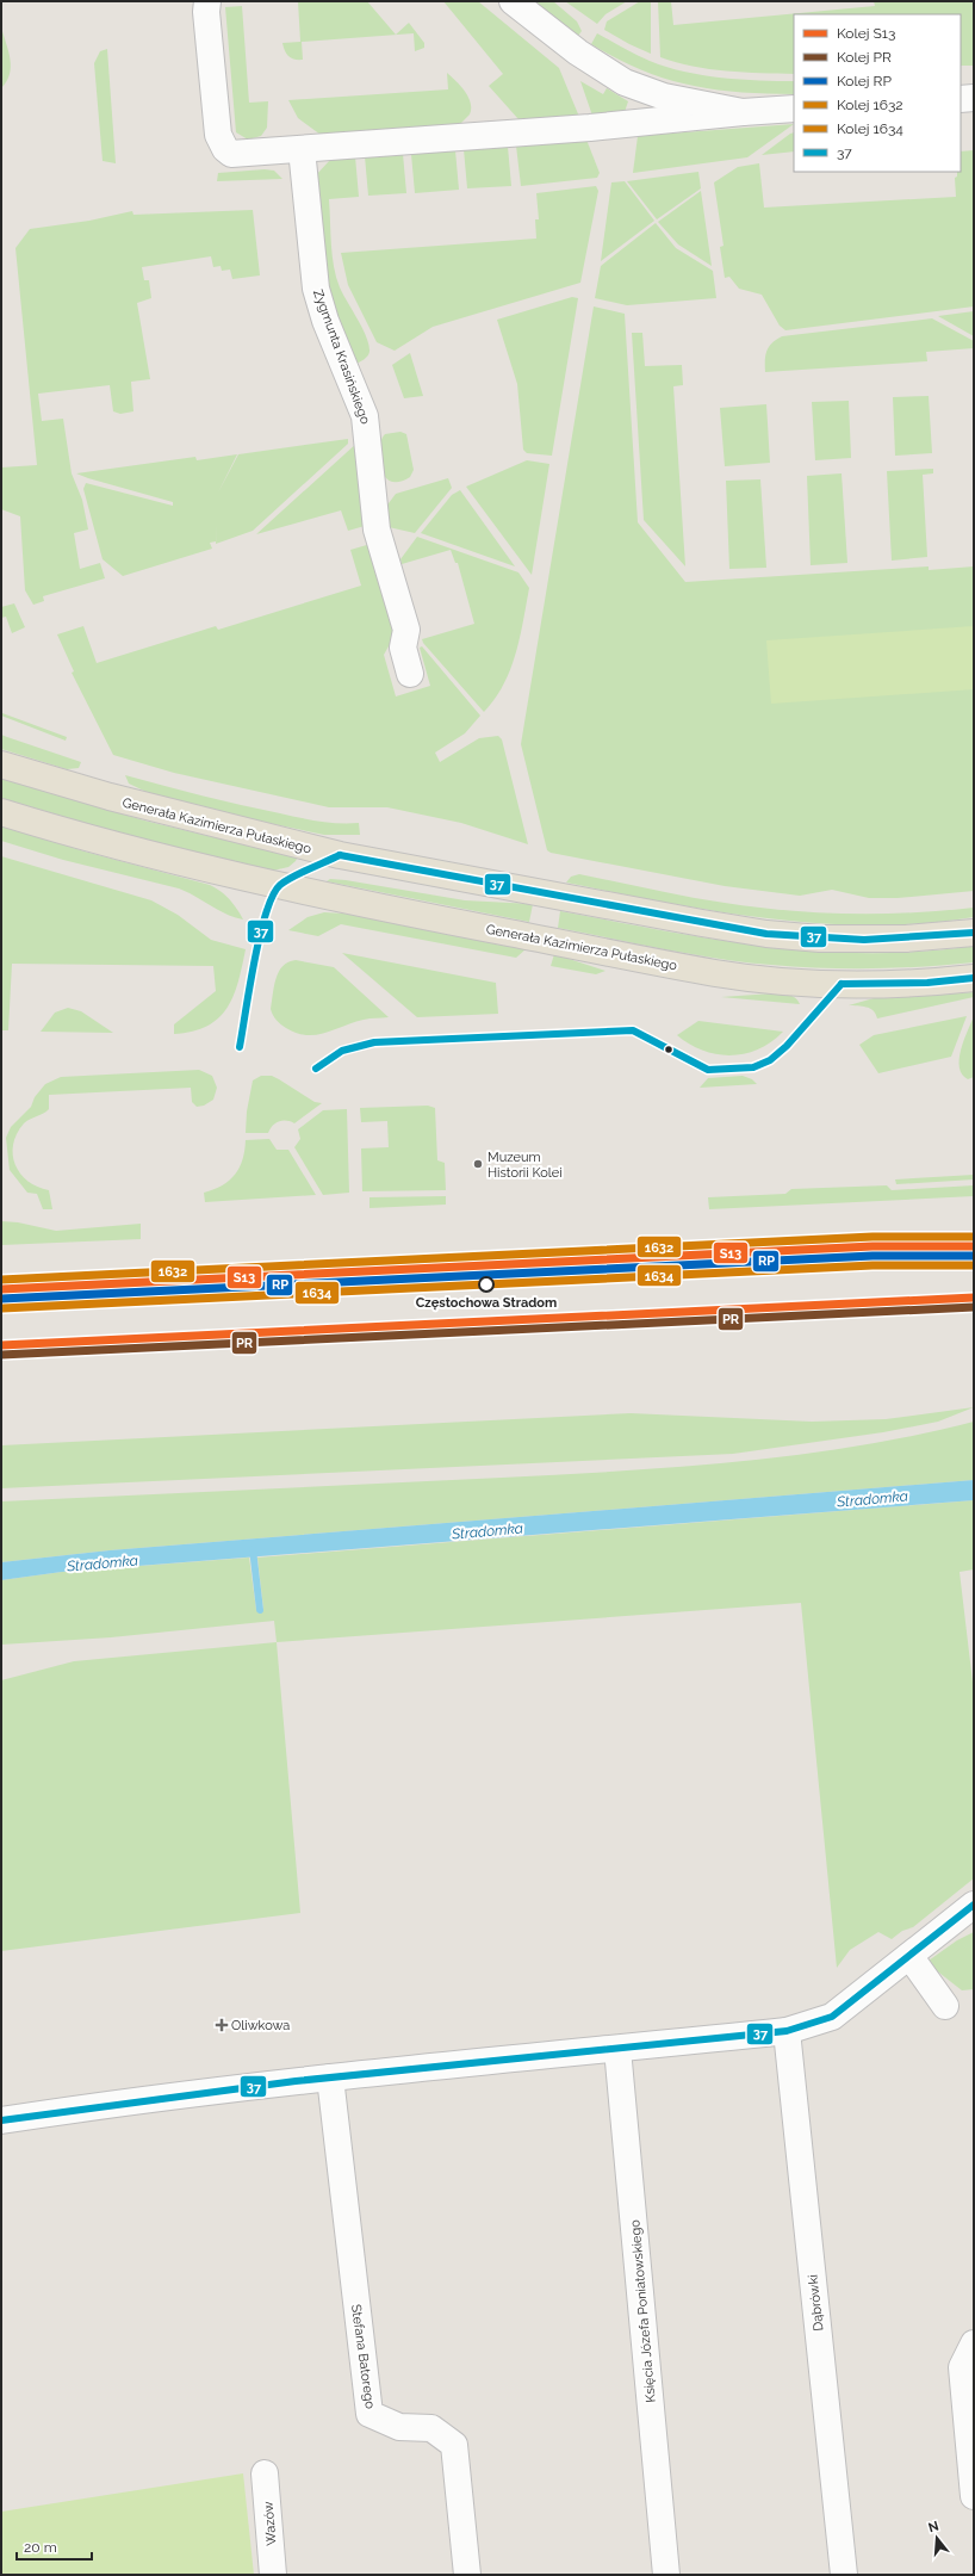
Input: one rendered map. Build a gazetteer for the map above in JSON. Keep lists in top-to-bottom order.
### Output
{
  "streets": {
    "main road": ["Generała Kazimierza Pułaskiego"],
    "street": [
      "Zygmunta Krasińskiego",
      "Dąbrówki",
      "Księcia Józefa Poniatowskiego",
      "Stefana Batorego",
      "Wazów"
    ]
  },
  "water": ["Stradomka"],
  "places": {
    "other": ["Muzeum Historii Kolei", "Częstochowa Stradom"],
    "health": ["Oliwkowa"]
  },
  "lines": [
    "transit line 37",
    "rail line 1632",
    "rail line S13",
    "rail line RP",
    "rail line 1634",
    "rail line PR"
  ],
  "legend": [
    "Kolej S13",
    "Kolej PR",
    "Kolej RP",
    "Kolej 1632",
    "Kolej 1634",
    "37"
  ],
  "scale_bar": "20 m",
  "north": "top"
}
